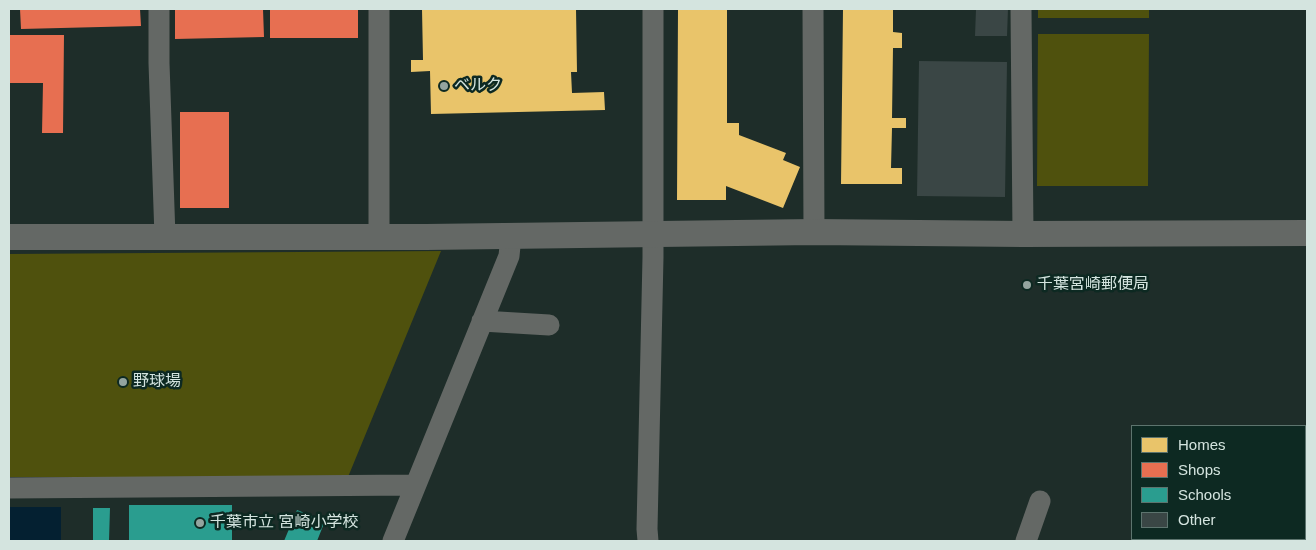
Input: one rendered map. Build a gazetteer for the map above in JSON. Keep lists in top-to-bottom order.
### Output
{
  "places": [
    "ベルク",
    "千葉宮崎郵便局",
    "野球場",
    "千葉市立 宮崎小学校"
  ],
  "legend": [
    "Homes",
    "Shops",
    "Schools",
    "Other"
  ]
}
